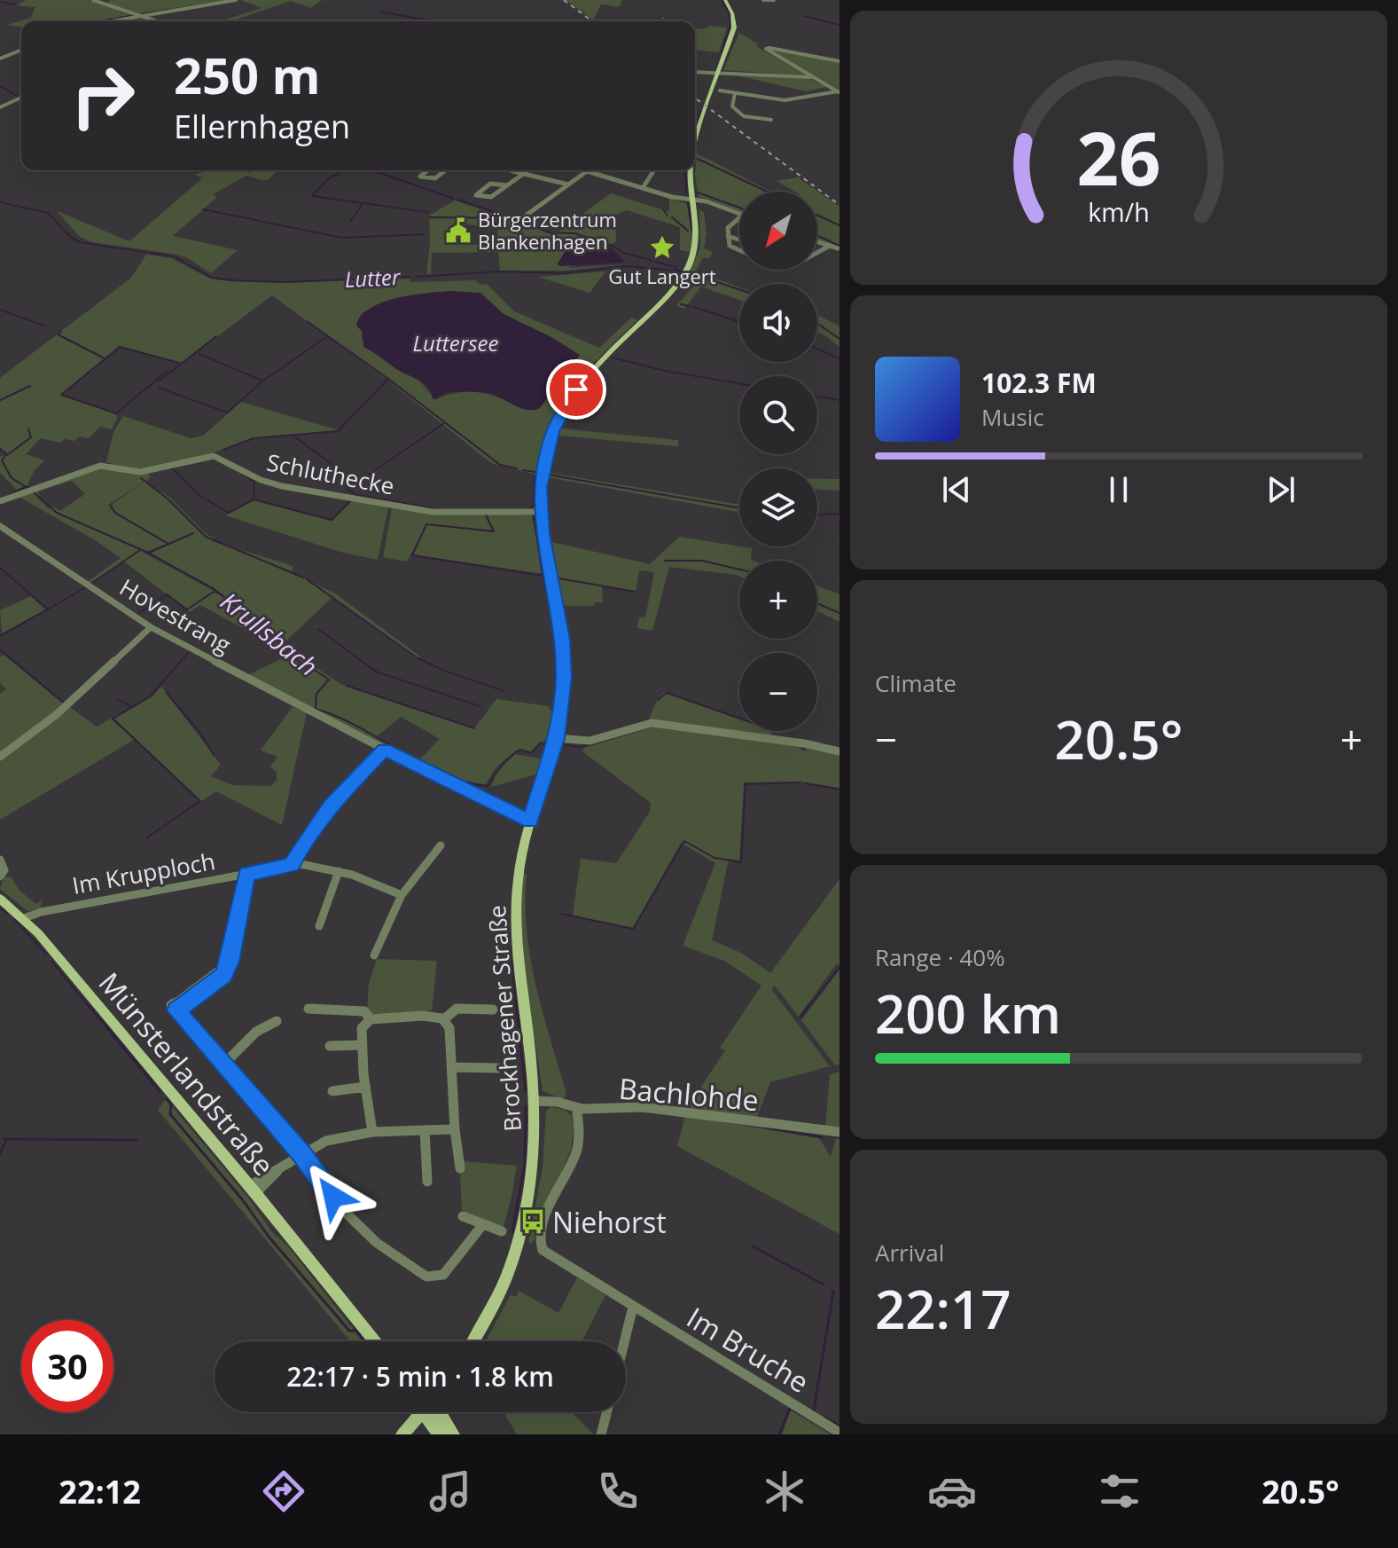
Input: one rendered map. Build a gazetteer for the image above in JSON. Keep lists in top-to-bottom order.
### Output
{
  "streets": {
    "main road": ["Brockhagener Straße", "Münsterlandstraße"],
    "street": [
      "Schluthecke",
      "Hovestrang",
      "Im Krupploch",
      "Bachlohde",
      "Im Bruche"
    ]
  },
  "crossings": [
    ["Schluthecke", "Brockhagener Straße"],
    ["Hovestrang", "Brockhagener Straße"],
    ["Im Krupploch", "Münsterlandstraße"],
    ["Brockhagener Straße", "Bachlohde"],
    ["Bachlohde", "Im Bruche"]
  ],
  "water": ["Lutter", "Luttersee", "Krullsbach"],
  "places": {
    "public building": ["Bürgerzentrum Blankenhagen"],
    "place": ["Gut Langert"],
    "bus stop": ["Niehorst"]
  },
  "north": "bottom left",
  "page": {
    "turn": ["250 m", "Ellernhagen"],
    "map_buttons": ["+", "−"],
    "song": ["102.3 FM", "Music"],
    "tile": [
      "Climate",
      ["Range · 40%", "200 km"],
      ["Arrival", "22:17"]
    ],
    "heat": ["−", "20.5°", "+"],
    "limit": "30",
    "trip": "22:17 · 5 min · 1.8 km",
    "tabs": ["22:12", "20.5°"],
    "gauge": ["26", "km/h"]
  }
}
